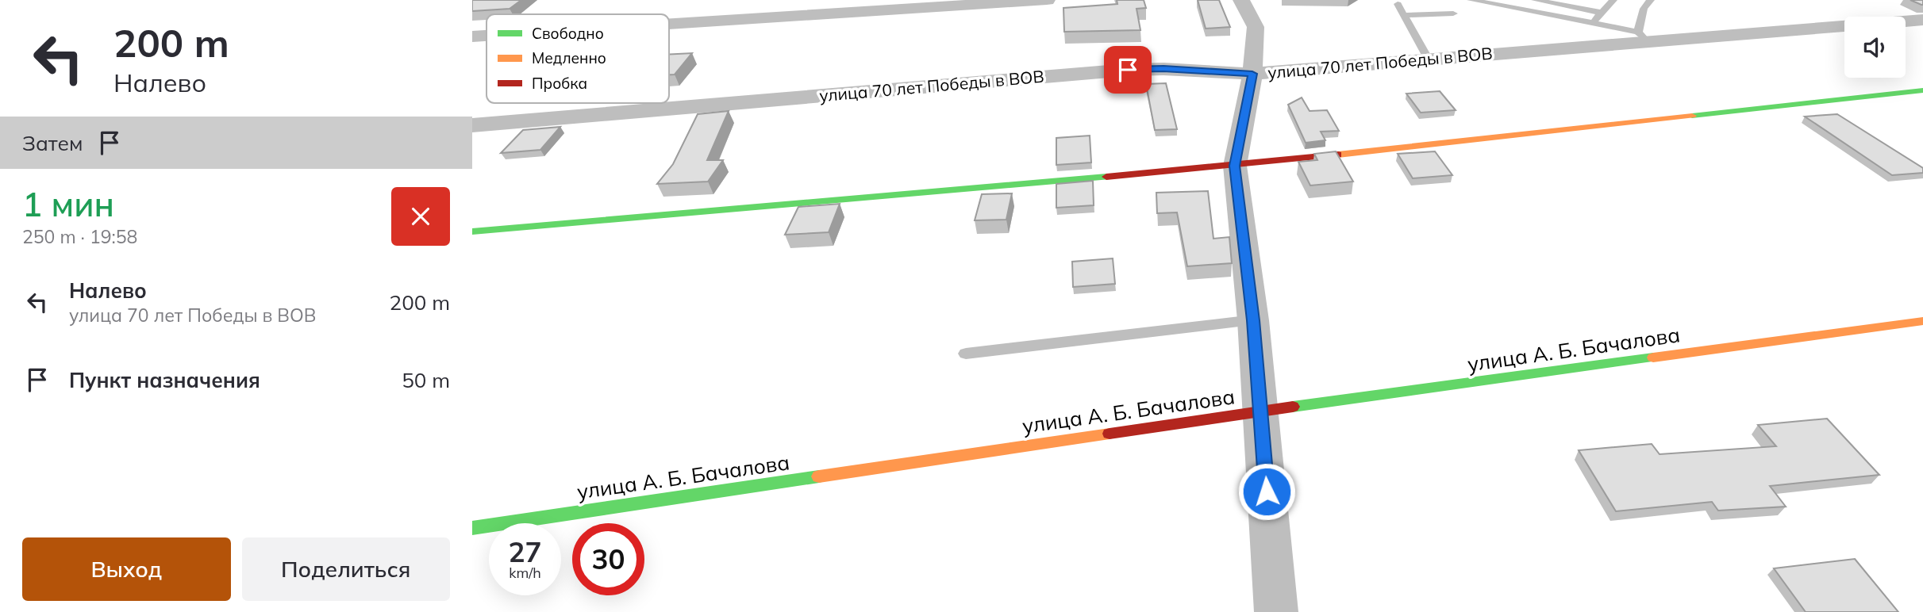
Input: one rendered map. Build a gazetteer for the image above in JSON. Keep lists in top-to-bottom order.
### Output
{
  "streets": {
    "street": ["улица 70 лет Победы в ВОВ", "улица А. Б. Бачалова"]
  },
  "legend": ["Свободно", "Медленно", "Пробка"],
  "page": {
    "turn": ["200 m", "Налево"],
    "then": "Затем",
    "heading": ["1 мин", "250 m · 19:58"],
    "list": [
      {
        "name": "Налево",
        "note": "улица 70 лет Победы в ВОВ",
        "value": "200 m"
      },
      {
        "name": "Пункт назначения",
        "value": "50 m"
      }
    ],
    "speed": "27 km/h",
    "limit": "30",
    "buttons": ["Выход", "Поделиться"]
  }
}
